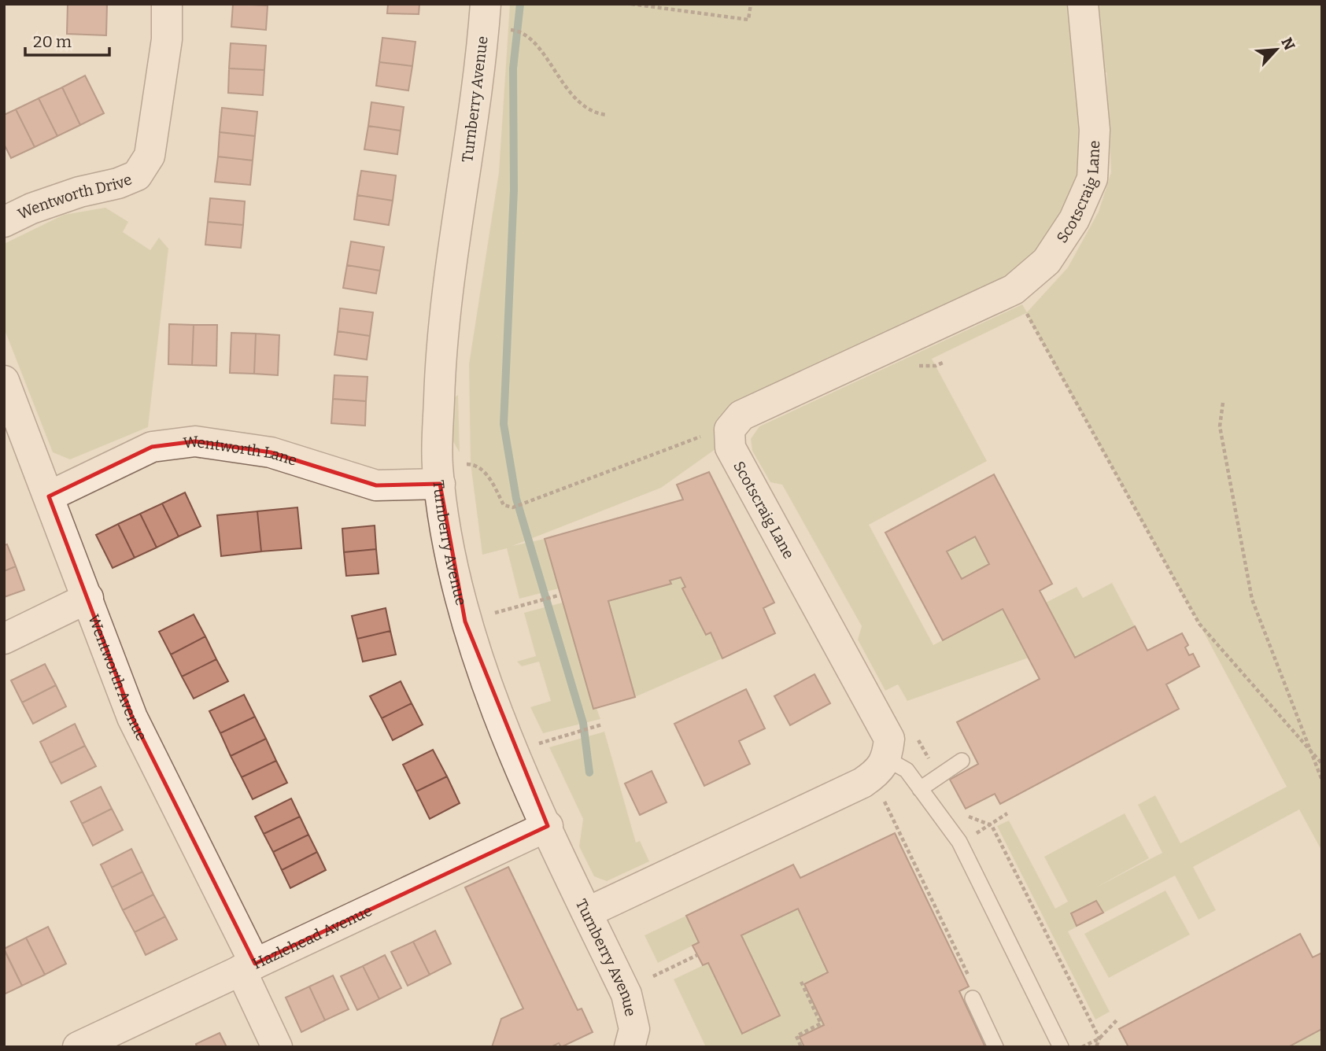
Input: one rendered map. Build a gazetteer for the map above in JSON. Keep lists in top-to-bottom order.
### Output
{
  "streets": {
    "street": [
      "Turnberry Avenue",
      "Scotscraig Lane",
      "Wentworth Drive",
      "Wentworth Lane",
      "Wentworth Avenue",
      "Hazlehead Avenue"
    ]
  },
  "crossings": [
    ["Turnberry Avenue", "Wentworth Lane"],
    ["Turnberry Avenue", "Hazlehead Avenue"],
    ["Wentworth Lane", "Wentworth Avenue"],
    ["Wentworth Avenue", "Hazlehead Avenue"]
  ],
  "scale_bar": "20 m",
  "north": "top right"
}
